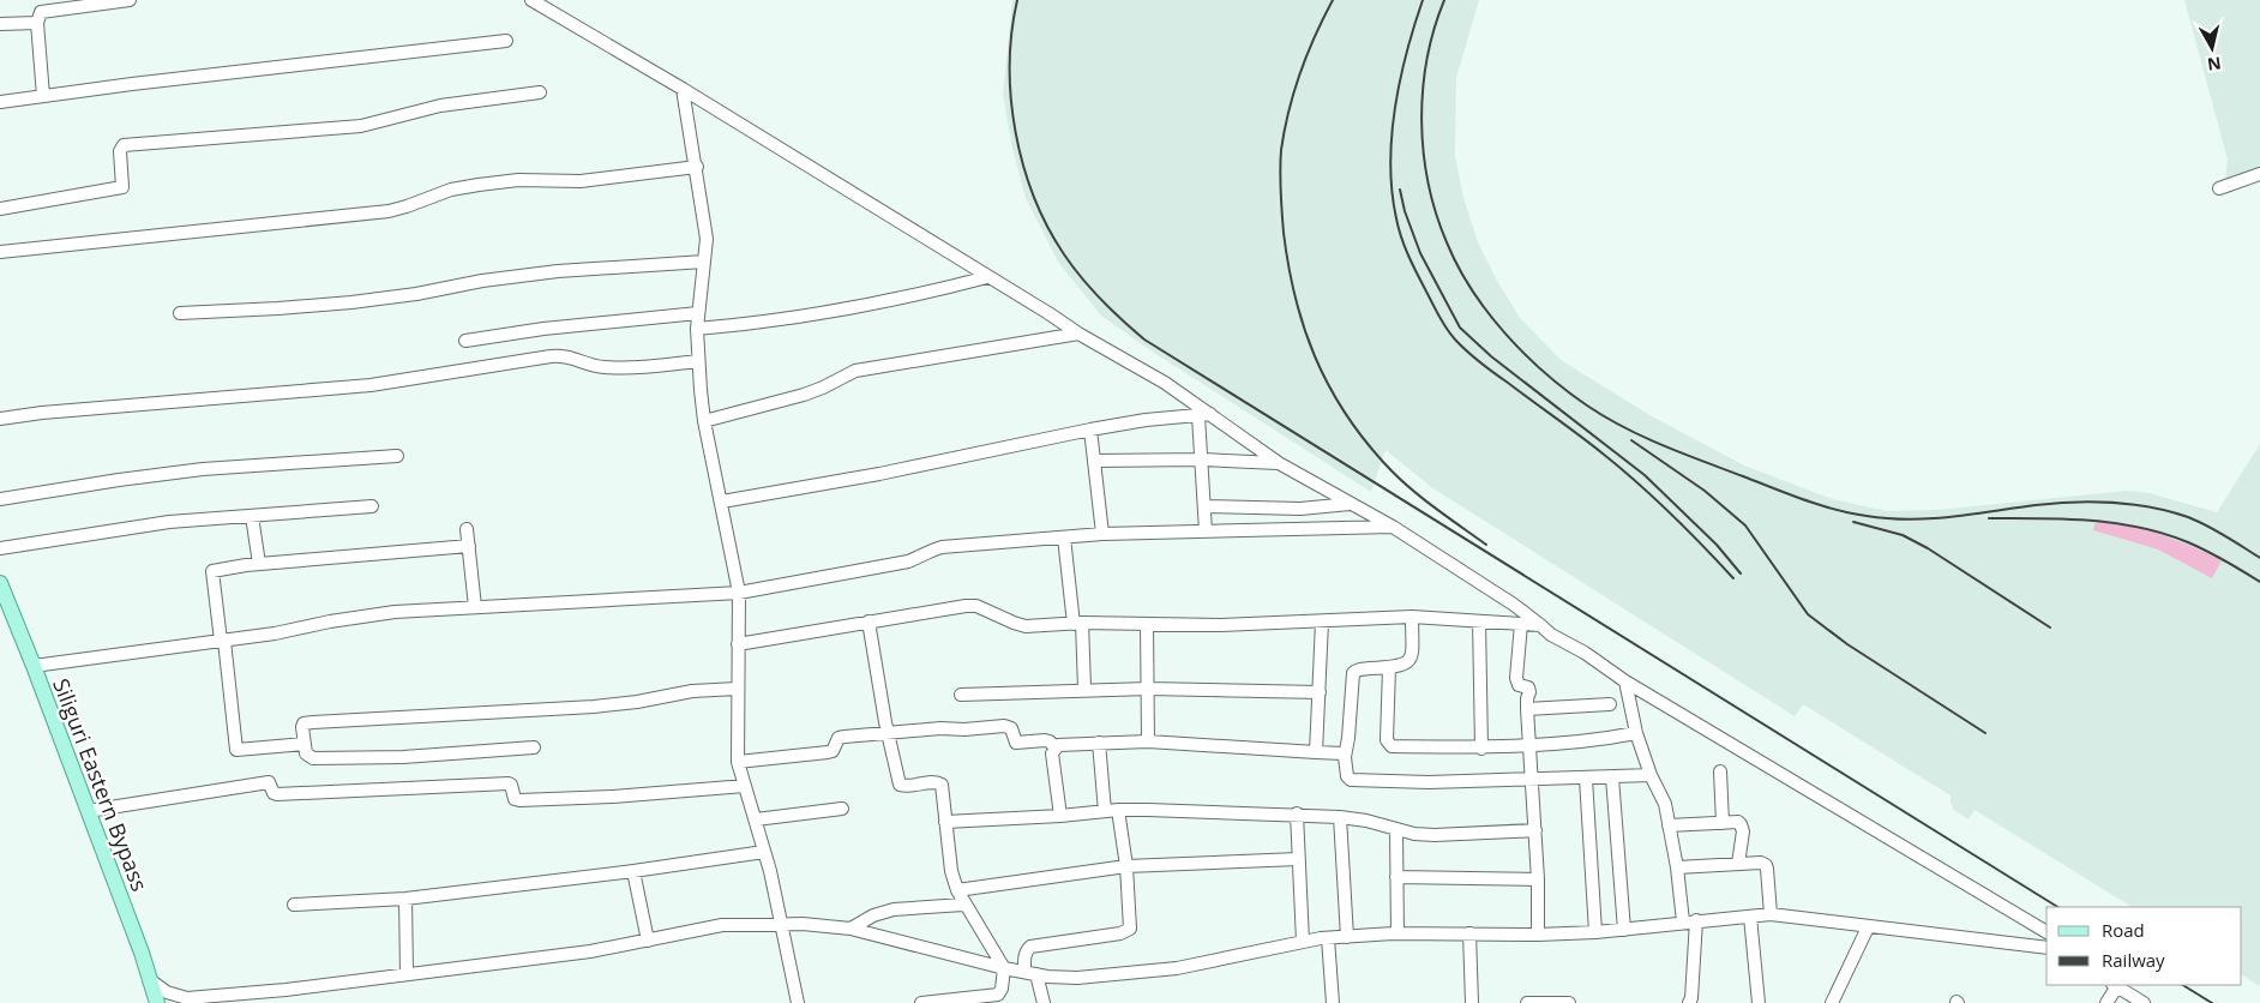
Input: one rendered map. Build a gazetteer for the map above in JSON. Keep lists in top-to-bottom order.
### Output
{
  "streets": {
    "main road": ["Siliguri Eastern Bypass"]
  },
  "legend": ["Road", "Railway"],
  "north": "bottom"
}
